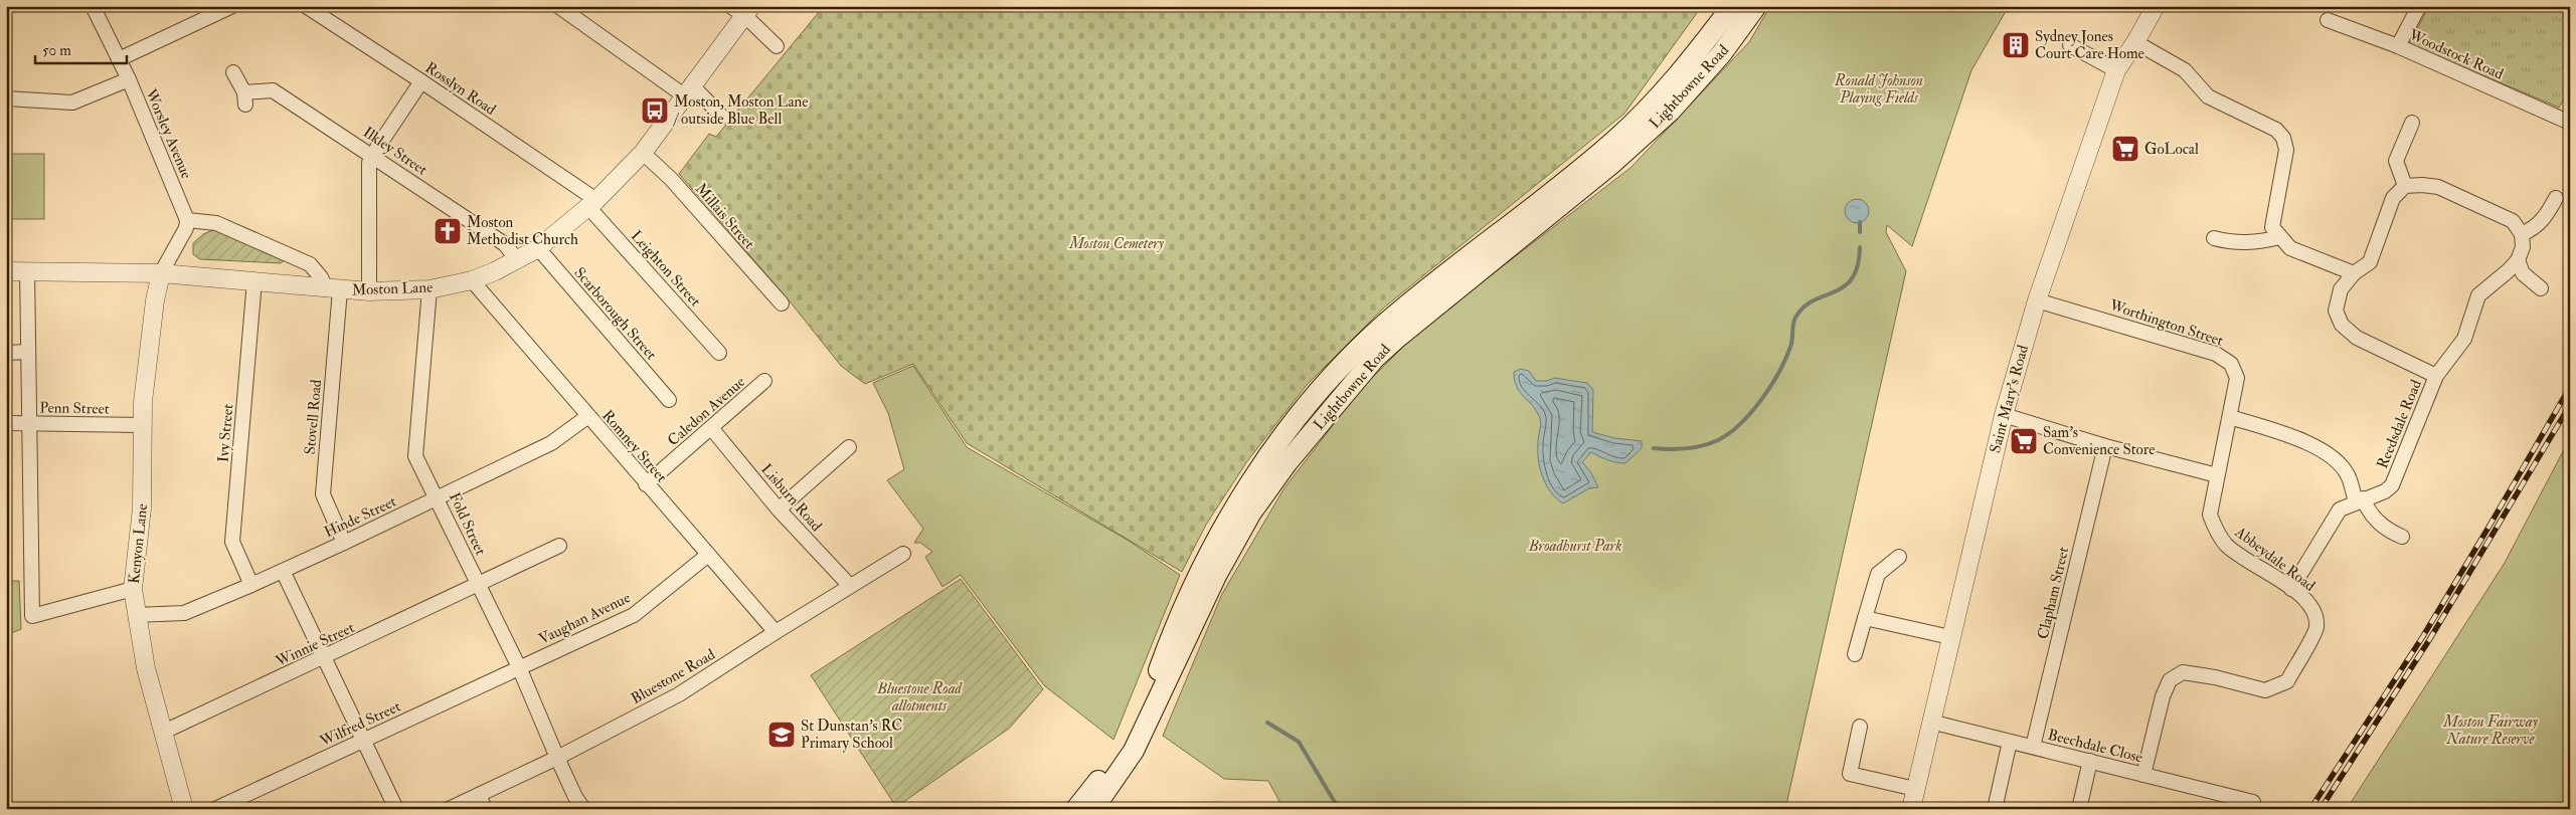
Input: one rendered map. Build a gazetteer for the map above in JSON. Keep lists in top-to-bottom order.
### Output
{
  "streets": {
    "main road": ["Lightbowne Road"],
    "street": [
      "Woodstock Road",
      "Rosslyn Road",
      "Worsley Avenue",
      "Ilkley Street",
      "Millais Street",
      "Leighton Street",
      "Moston Lane",
      "Scarborough Street",
      "Worthington Street",
      "Saint Mary's Road",
      "Penn Street",
      "Caledon Avenue",
      "Stovell Road",
      "Reedsdale Road",
      "Ivy Street",
      "Romney Street",
      "Lisburn Road",
      "Hinde Street",
      "Fold Street",
      "Kenyon Lane",
      "Abbeydale Road",
      "Clapham Street",
      "Vaughan Avenue",
      "Winnie Street",
      "Bluestone Road",
      "Wilfred Street",
      "Beechdale Close"
    ]
  },
  "crossings": [
    ["Rosslyn Road", "Leighton Street"],
    ["Rosslyn Road", "Moston Lane"],
    ["Ilkley Street", "Moston Lane"],
    ["Millais Street", "Moston Lane"],
    ["Leighton Street", "Moston Lane"],
    ["Moston Lane", "Scarborough Street"],
    ["Moston Lane", "Stovell Road"],
    ["Moston Lane", "Ivy Street"],
    ["Moston Lane", "Romney Street"],
    ["Moston Lane", "Fold Street"],
    ["Moston Lane", "Kenyon Lane"],
    ["Worthington Street", "Saint Mary's Road"],
    ["Worthington Street", "Abbeydale Road"],
    ["Saint Mary's Road", "Beechdale Close"],
    ["Penn Street", "Kenyon Lane"],
    ["Caledon Avenue", "Romney Street"],
    ["Caledon Avenue", "Lisburn Road"],
    ["Stovell Road", "Hinde Street"],
    ["Reedsdale Road", "Abbeydale Road"],
    ["Ivy Street", "Hinde Street"],
    ["Romney Street", "Hinde Street"],
    ["Romney Street", "Vaughan Avenue"],
    ["Romney Street", "Bluestone Road"],
    ["Lisburn Road", "Bluestone Road"],
    ["Hinde Street", "Fold Street"],
    ["Hinde Street", "Kenyon Lane"],
    ["Fold Street", "Vaughan Avenue"],
    ["Fold Street", "Winnie Street"],
    ["Fold Street", "Bluestone Road"],
    ["Fold Street", "Wilfred Street"],
    ["Kenyon Lane", "Winnie Street"],
    ["Abbeydale Road", "Beechdale Close"],
    ["Clapham Street", "Beechdale Close"],
    ["Vaughan Avenue", "Wilfred Street"]
  ],
  "parks": [
    "Ronald Johnson Playing Fields",
    "Moston Cemetery",
    "Broadhurst Park",
    "Bluestone Road allotments",
    "Moston Fairway Nature Reserve"
  ],
  "places": {
    "building": ["Sydney Jones Court Care Home"],
    "bus stop": ["Moston, Moston Lane / outside Blue Bell"],
    "supermarket": ["GoLocal", "Sam's Convenience Store"],
    "church": ["Moston Methodist Church"],
    "school or university": ["St Dunstan's RC Primary School"]
  },
  "scale_bar": "50 m"
}
